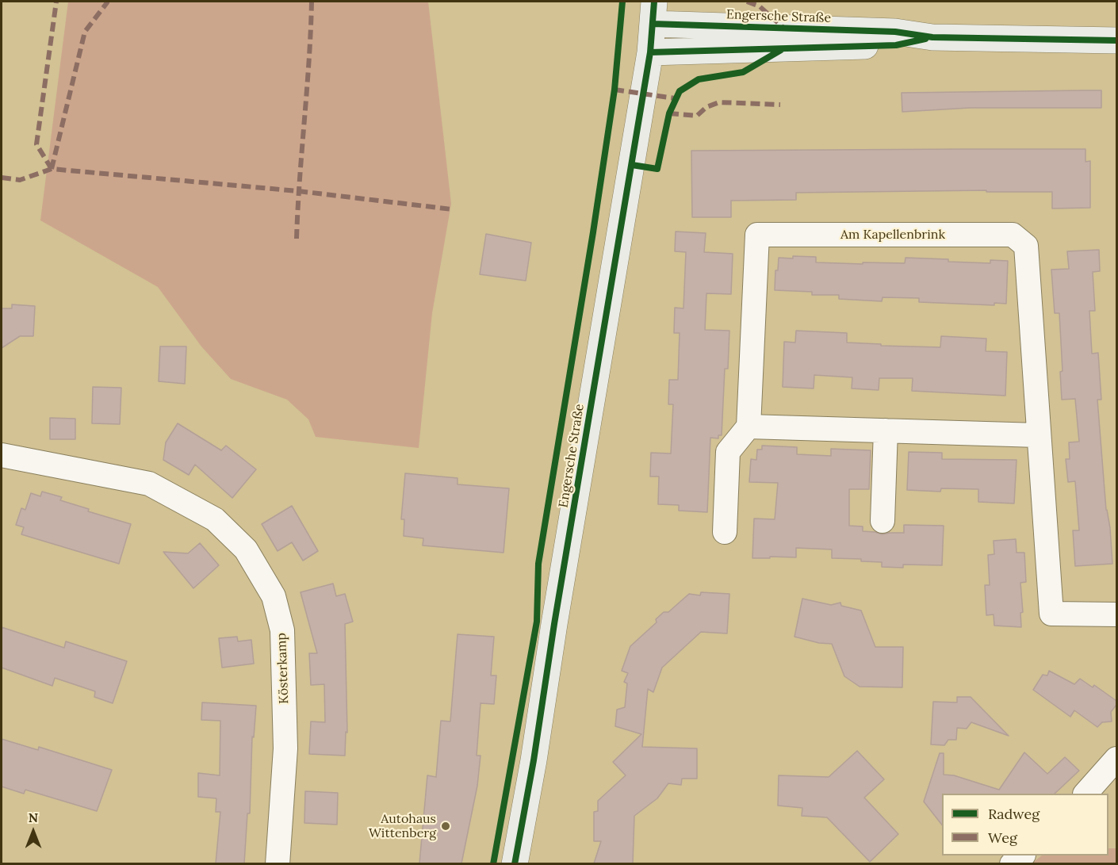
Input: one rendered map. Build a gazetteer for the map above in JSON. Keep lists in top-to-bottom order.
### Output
{
  "streets": {
    "main road": ["Engersche Straße"],
    "street": ["Am Kapellenbrink", "Kösterkamp"]
  },
  "places": ["Autohaus Wittenberg"],
  "legend": ["Radweg", "Weg"],
  "north": "top"
}
